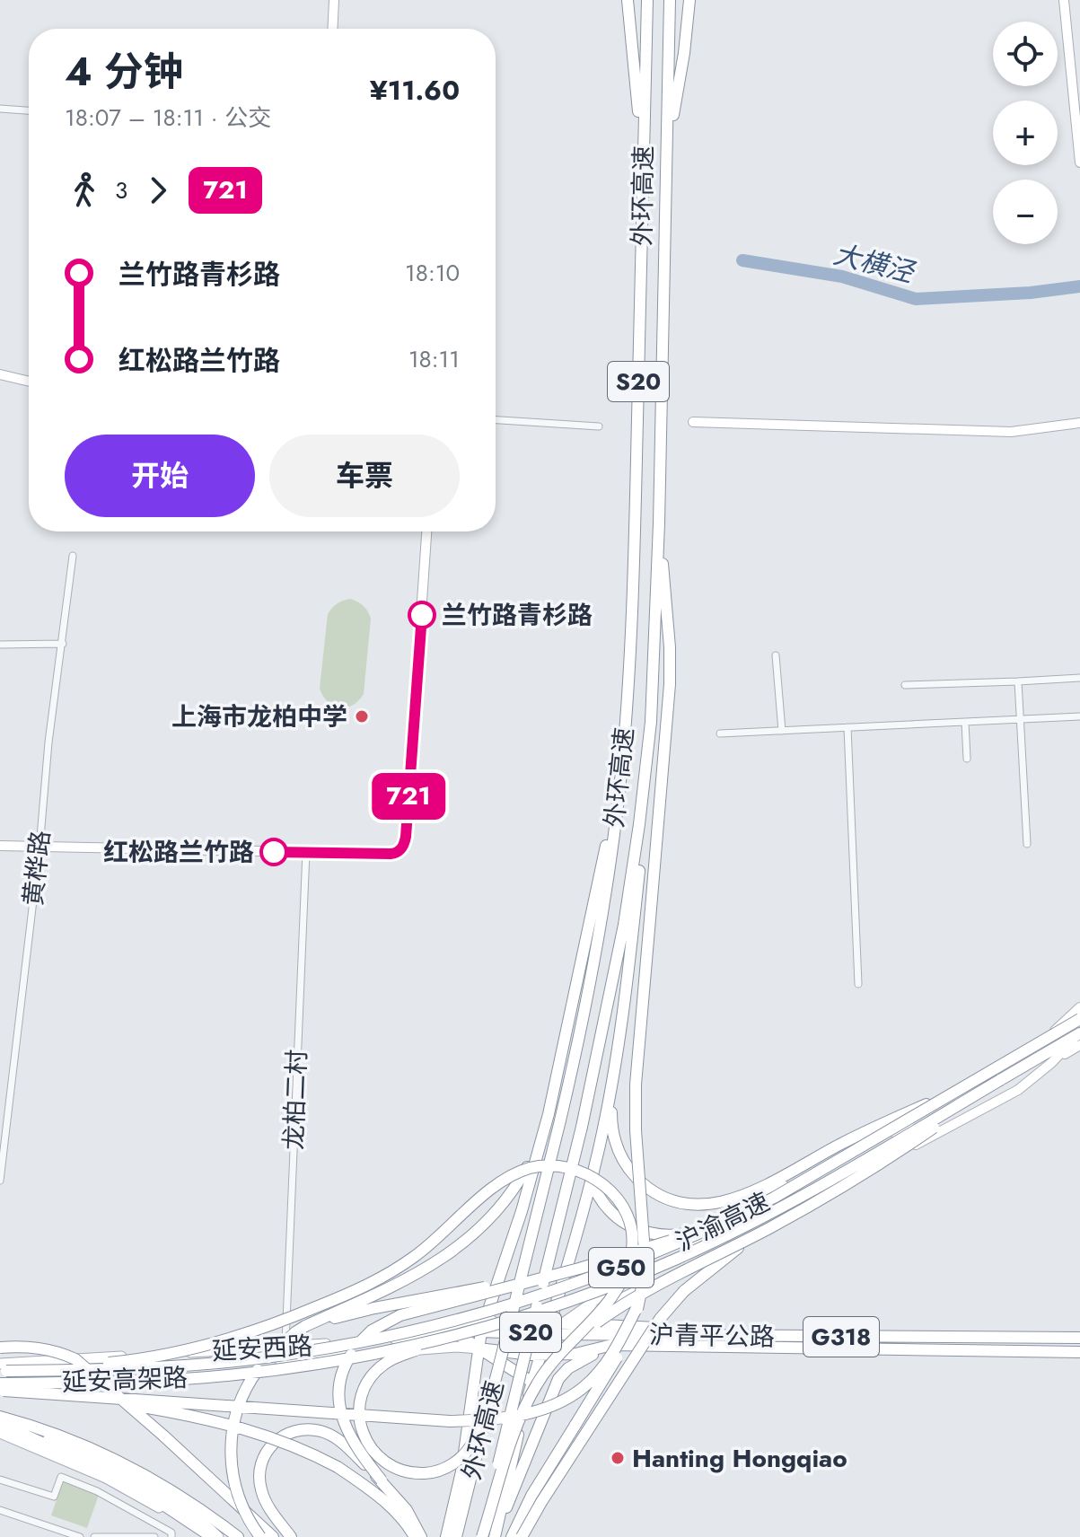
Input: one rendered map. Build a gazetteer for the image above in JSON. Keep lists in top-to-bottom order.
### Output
{
  "streets": {
    "highway": [
      "外环高速",
      "S20",
      "沪渝高速",
      "G50",
      "沪青平公路",
      "G318",
      "延安高架路"
    ],
    "main road": ["延安西路"],
    "street": ["黄桦路", "龙柏二村"]
  },
  "crossings": [
    ["龙柏二村", "延安西路"],
    ["沪渝高速", "延安高架路"],
    ["沪青平公路", "延安西路"],
    ["延安西路", "延安高架路"]
  ],
  "water": ["大横泾"],
  "places": [
    "兰竹路青杉路",
    "上海市龙柏中学",
    "红松路兰竹路",
    "Hanting Hongqiao"
  ],
  "lines": ["bus line 721"],
  "page": {
    "on_map": "721",
    "map_buttons": ["+", "−"],
    "heading": ["4 分钟", "18:07 – 18:11 · 公交", "¥11.60"],
    "legs": ["3", "721"],
    "list": [
      {
        "name": "兰竹路青杉路",
        "value": "18:10"
      },
      {
        "name": "红松路兰竹路",
        "value": "18:11"
      }
    ],
    "buttons": ["开始", "车票"]
  }
}
